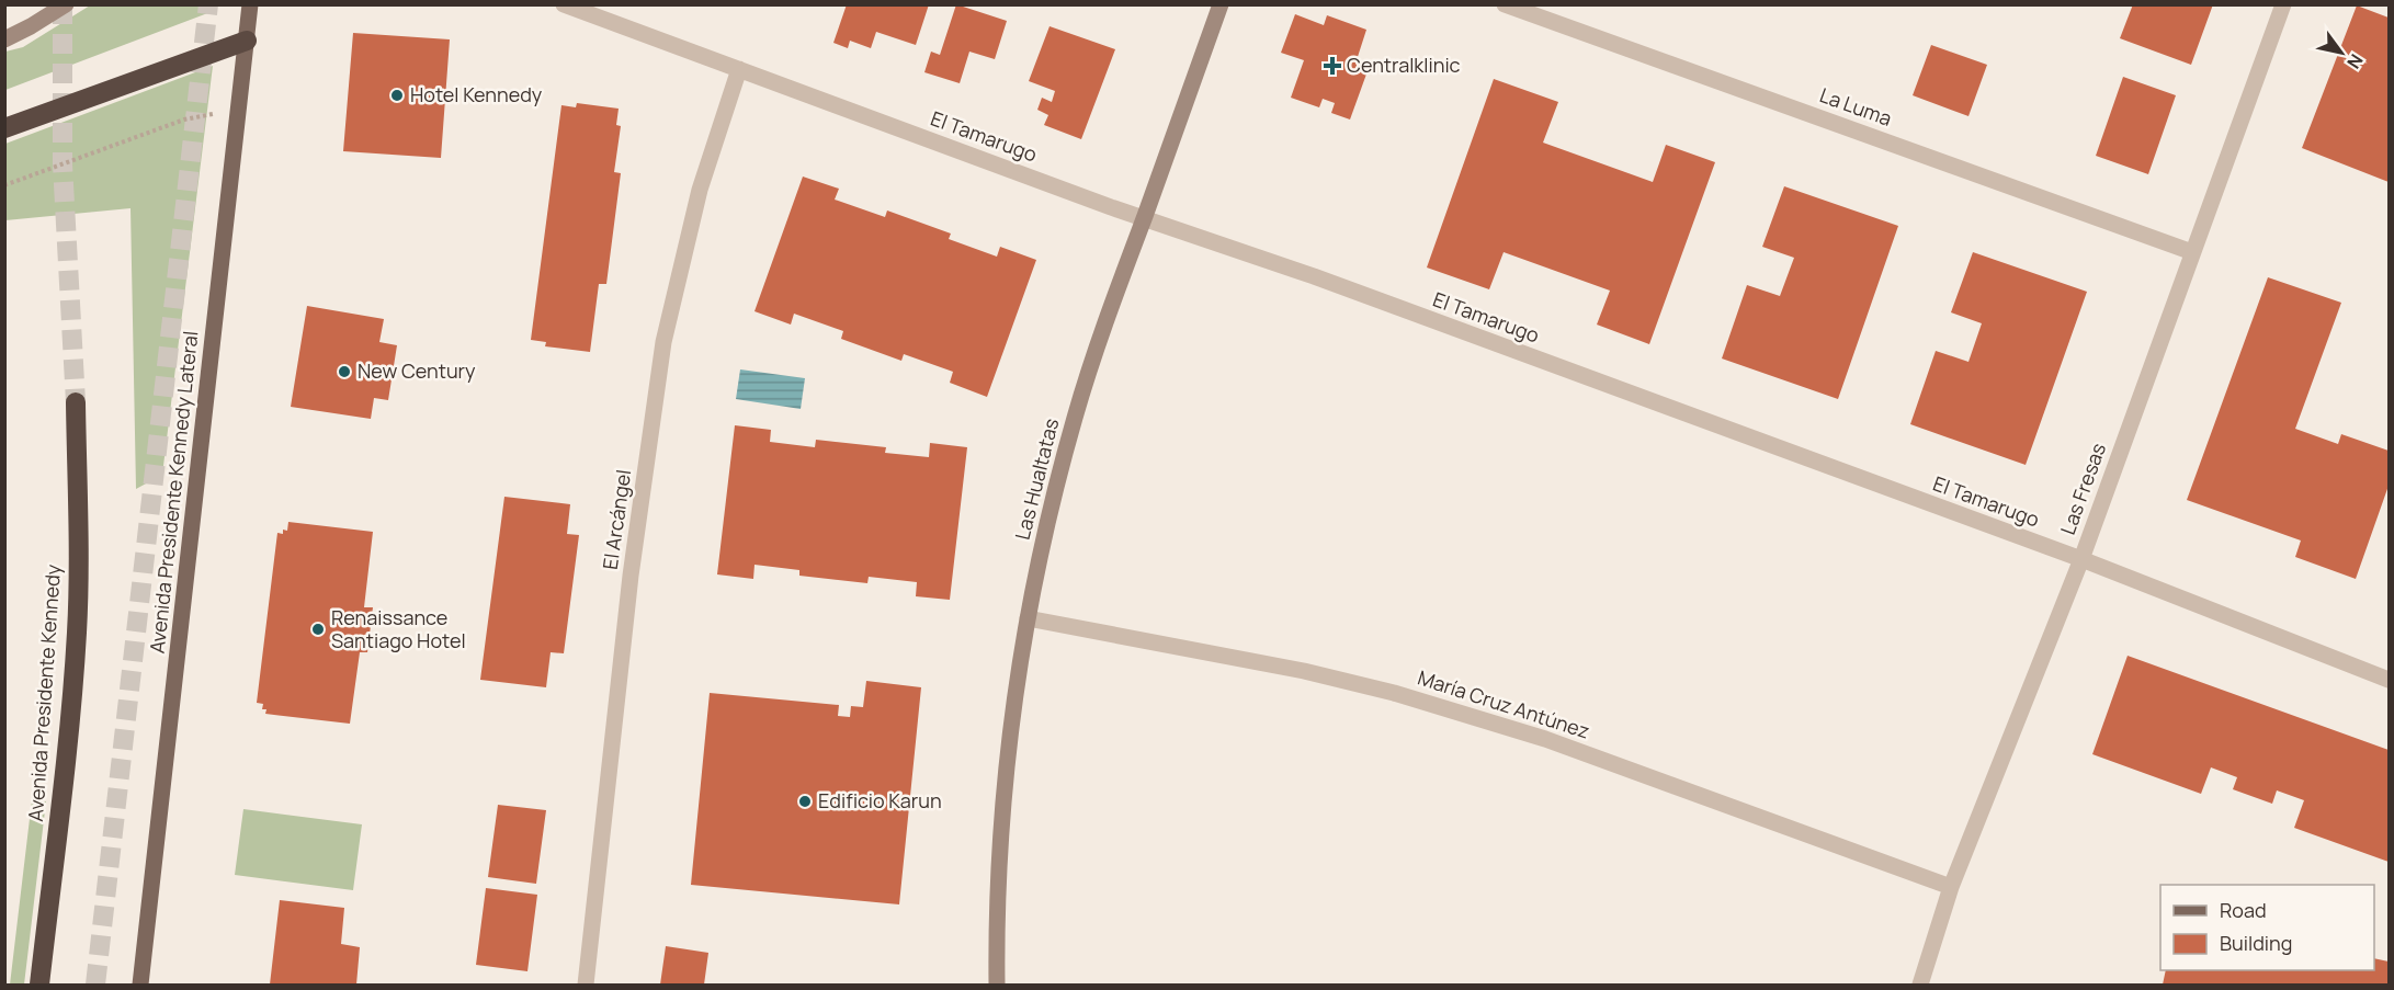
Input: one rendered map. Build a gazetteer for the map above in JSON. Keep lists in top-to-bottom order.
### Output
{
  "streets": {
    "highway": ["Avenida Presidente Kennedy"],
    "main road": ["Avenida Presidente Kennedy Lateral"],
    "street": [
      "La Luma",
      "El Tamarugo",
      "Las Hualtatas",
      "Las Fresas",
      "El Arcángel",
      "María Cruz Antúnez"
    ]
  },
  "crossings": [
    ["La Luma", "Las Fresas"],
    ["El Tamarugo", "Las Hualtatas"],
    ["El Tamarugo", "Las Fresas"],
    ["El Tamarugo", "El Arcángel"],
    ["Las Hualtatas", "María Cruz Antúnez"],
    ["Las Fresas", "María Cruz Antúnez"]
  ],
  "places": {
    "health": ["Centralklinic"],
    "other": [
      "Hotel Kennedy",
      "New Century",
      "Renaissance Santiago Hotel",
      "Edificio Karun"
    ]
  },
  "legend": ["Road", "Building"],
  "north": "bottom right"
}
